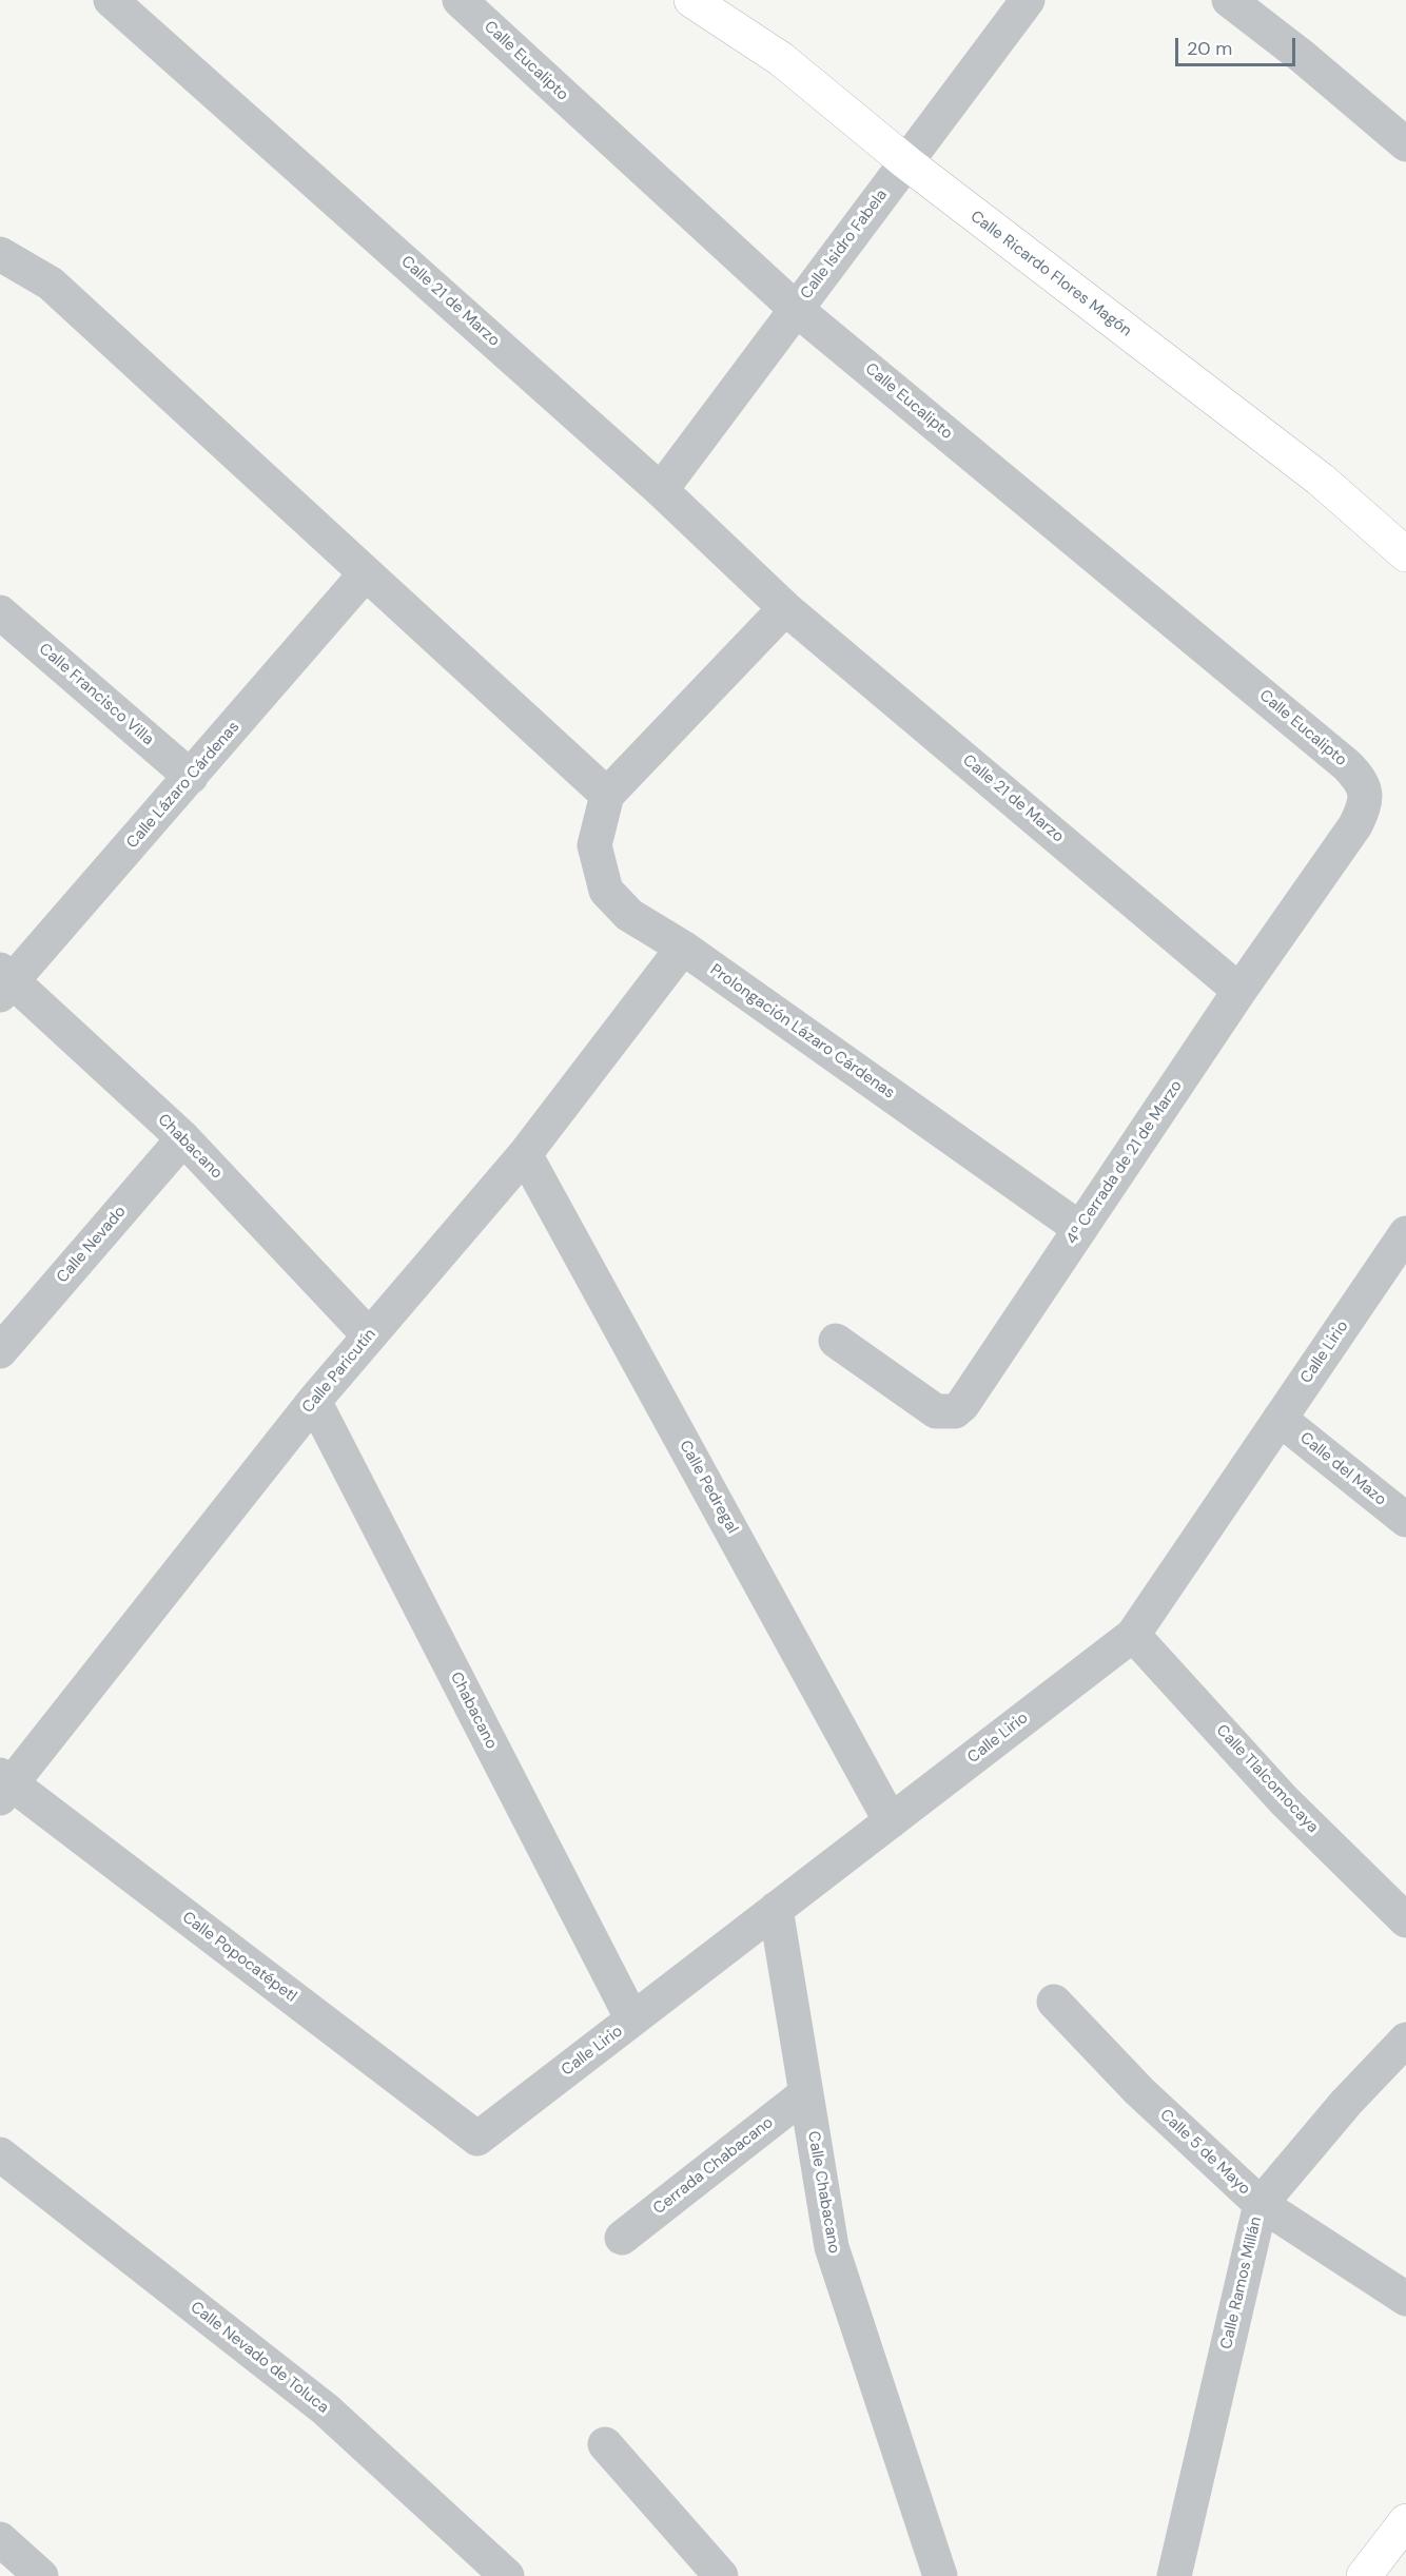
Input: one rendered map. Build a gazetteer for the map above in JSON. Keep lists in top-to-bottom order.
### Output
{
  "streets": {
    "street": [
      "Calle Eucalipto",
      "Calle Isidro Fabela",
      "Calle Ricardo Flores Magón",
      "Calle 21 de Marzo",
      "Calle Francisco Villa",
      "Calle Lázaro Cárdenas",
      "Prolongación Lázaro Cárdenas",
      "Chabacano",
      "4ª Cerrada de 21 de Marzo",
      "Calle Nevado",
      "Calle Lirio",
      "Calle Paricutín",
      "Calle del Mazo",
      "Calle Pedregal",
      "Calle Tlalcomocaya",
      "Calle Popocatépetl",
      "Calle 5 de Mayo",
      "Cerrada Chabacano",
      "Calle Chabacano",
      "Calle Ramos Millán",
      "Calle Nevado de Toluca"
    ]
  },
  "crossings": [
    ["Calle Eucalipto", "Calle Isidro Fabela"],
    ["Calle Eucalipto", "4ª Cerrada de 21 de Marzo"],
    ["Calle Isidro Fabela", "Calle Ricardo Flores Magón"],
    ["Calle Isidro Fabela", "Calle 21 de Marzo"],
    ["Calle 21 de Marzo", "4ª Cerrada de 21 de Marzo"],
    ["Calle Francisco Villa", "Calle Lázaro Cárdenas"],
    ["Calle Lázaro Cárdenas", "Chabacano"],
    ["Prolongación Lázaro Cárdenas", "4ª Cerrada de 21 de Marzo"],
    ["Prolongación Lázaro Cárdenas", "Calle Paricutín"],
    ["Chabacano", "Calle Nevado"],
    ["Chabacano", "Calle Lirio"],
    ["Chabacano", "Calle Paricutín"],
    ["Calle Lirio", "Calle del Mazo"],
    ["Calle Lirio", "Calle Pedregal"],
    ["Calle Lirio", "Calle Tlalcomocaya"],
    ["Calle Lirio", "Calle Popocatépetl"],
    ["Calle Lirio", "Calle Chabacano"],
    ["Calle Paricutín", "Calle Pedregal"],
    ["Calle Paricutín", "Calle Popocatépetl"],
    ["Calle 5 de Mayo", "Calle Ramos Millán"],
    ["Cerrada Chabacano", "Calle Chabacano"]
  ],
  "scale_bar": "20 m"
}
